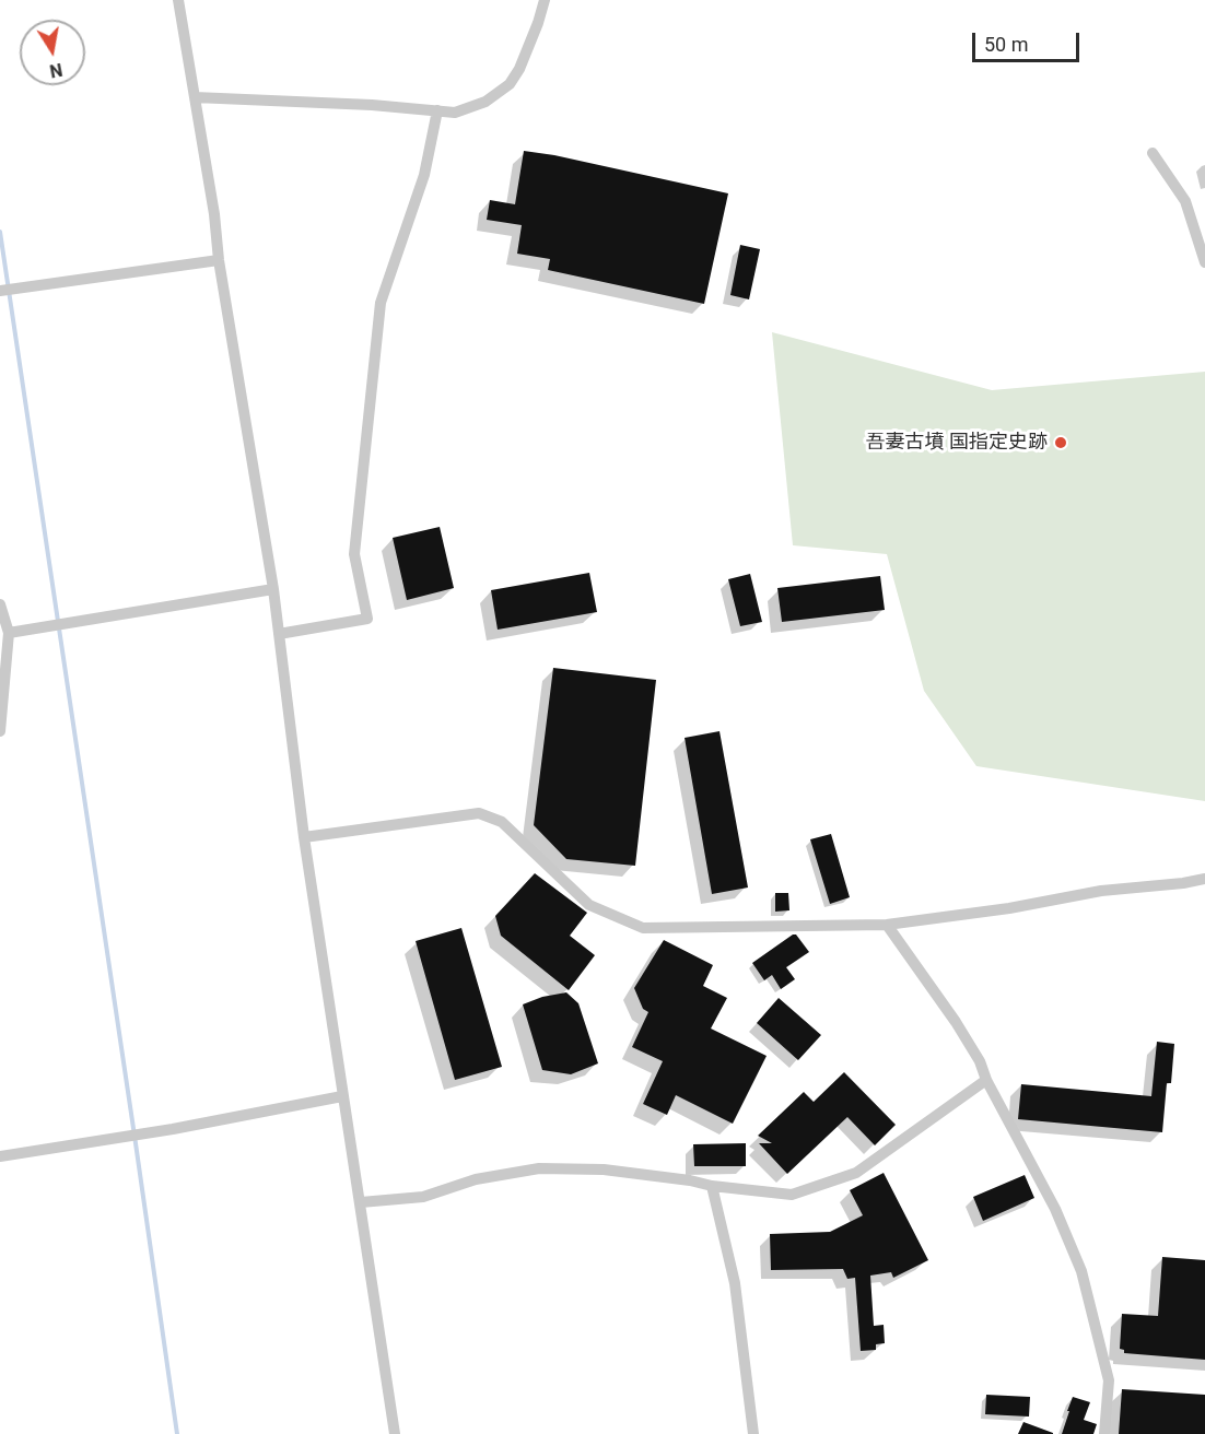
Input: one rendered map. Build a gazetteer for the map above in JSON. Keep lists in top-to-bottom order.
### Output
{
  "places": ["吾妻古墳 国指定史跡"],
  "scale_bar": "50 m",
  "north": "bottom"
}
